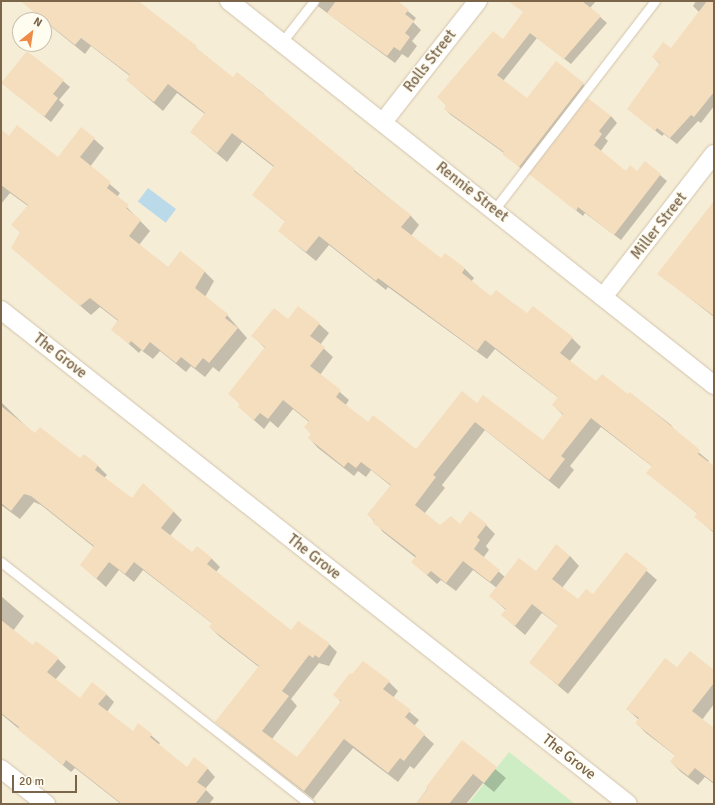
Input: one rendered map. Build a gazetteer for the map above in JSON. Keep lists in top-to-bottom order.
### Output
{
  "streets": {
    "street": [
      "Rolls Street",
      "Rennie Street",
      "Miller Street",
      "The Grove"
    ]
  },
  "crossings": [
    ["Rolls Street", "Rennie Street"],
    ["Rennie Street", "Miller Street"]
  ],
  "scale_bar": "20 m",
  "north": "top right"
}
